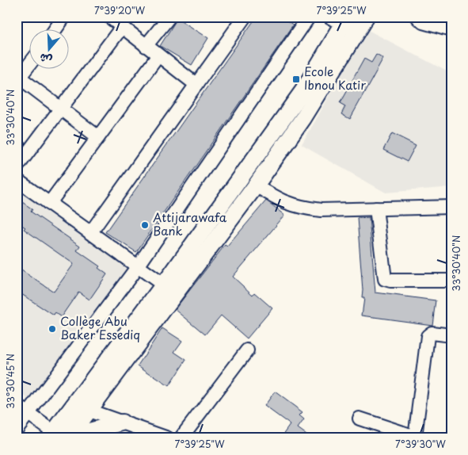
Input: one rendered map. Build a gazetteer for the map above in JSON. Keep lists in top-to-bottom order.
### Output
{
  "places": {
    "transit": ["Ecole Ibnou Katir"],
    "other": ["Attijarawafa Bank", "Collège Abu Baker Essediq"]
  },
  "north": "bottom",
  "coordinates": [
    "7°39'20\"W",
    "7°39'25\"W",
    "33°30'40\"N",
    "33°30'45\"N",
    "7°39'30\"W"
  ]
}
